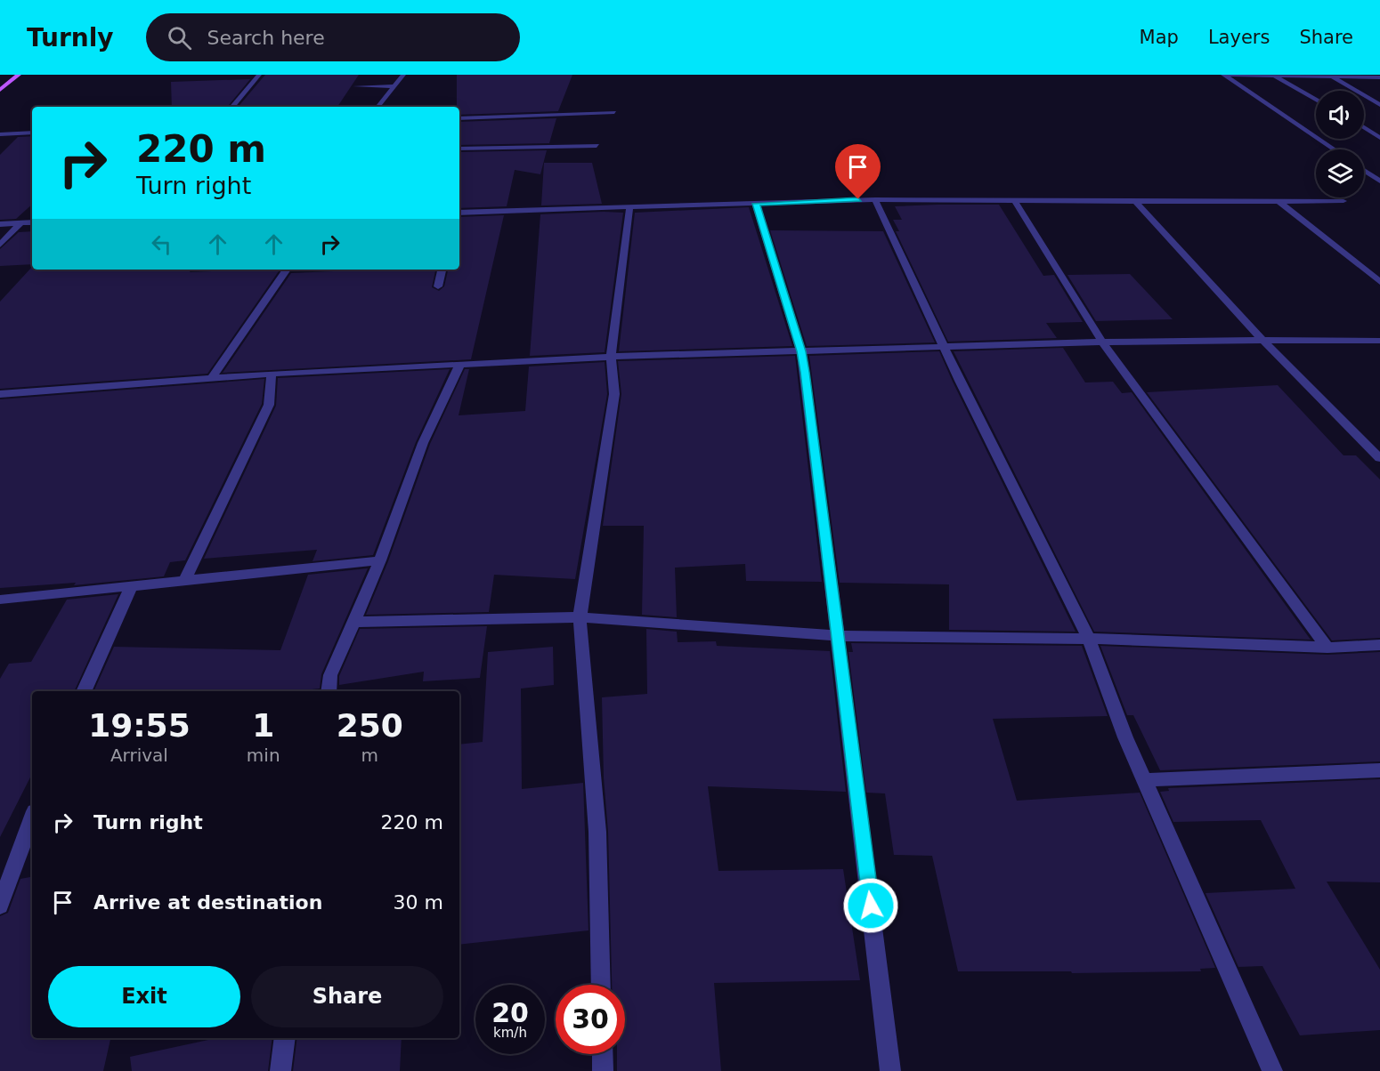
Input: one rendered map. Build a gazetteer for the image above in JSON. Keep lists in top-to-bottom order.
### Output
{
  "page": {
    "header": "Turnly",
    "search": "Search here",
    "nav": ["Map", "Layers", "Share"],
    "turn": ["220 m", "Turn right"],
    "eta": [
      "19:55",
      "Arrival",
      "1",
      "min",
      "250",
      "m"
    ],
    "list": [
      {
        "name": "Turn right",
        "value": "220 m"
      },
      {
        "name": "Arrive at destination",
        "value": "30 m"
      }
    ],
    "buttons": ["Exit", "Share"],
    "speed": "20 km/h",
    "limit": "30"
  }
}
